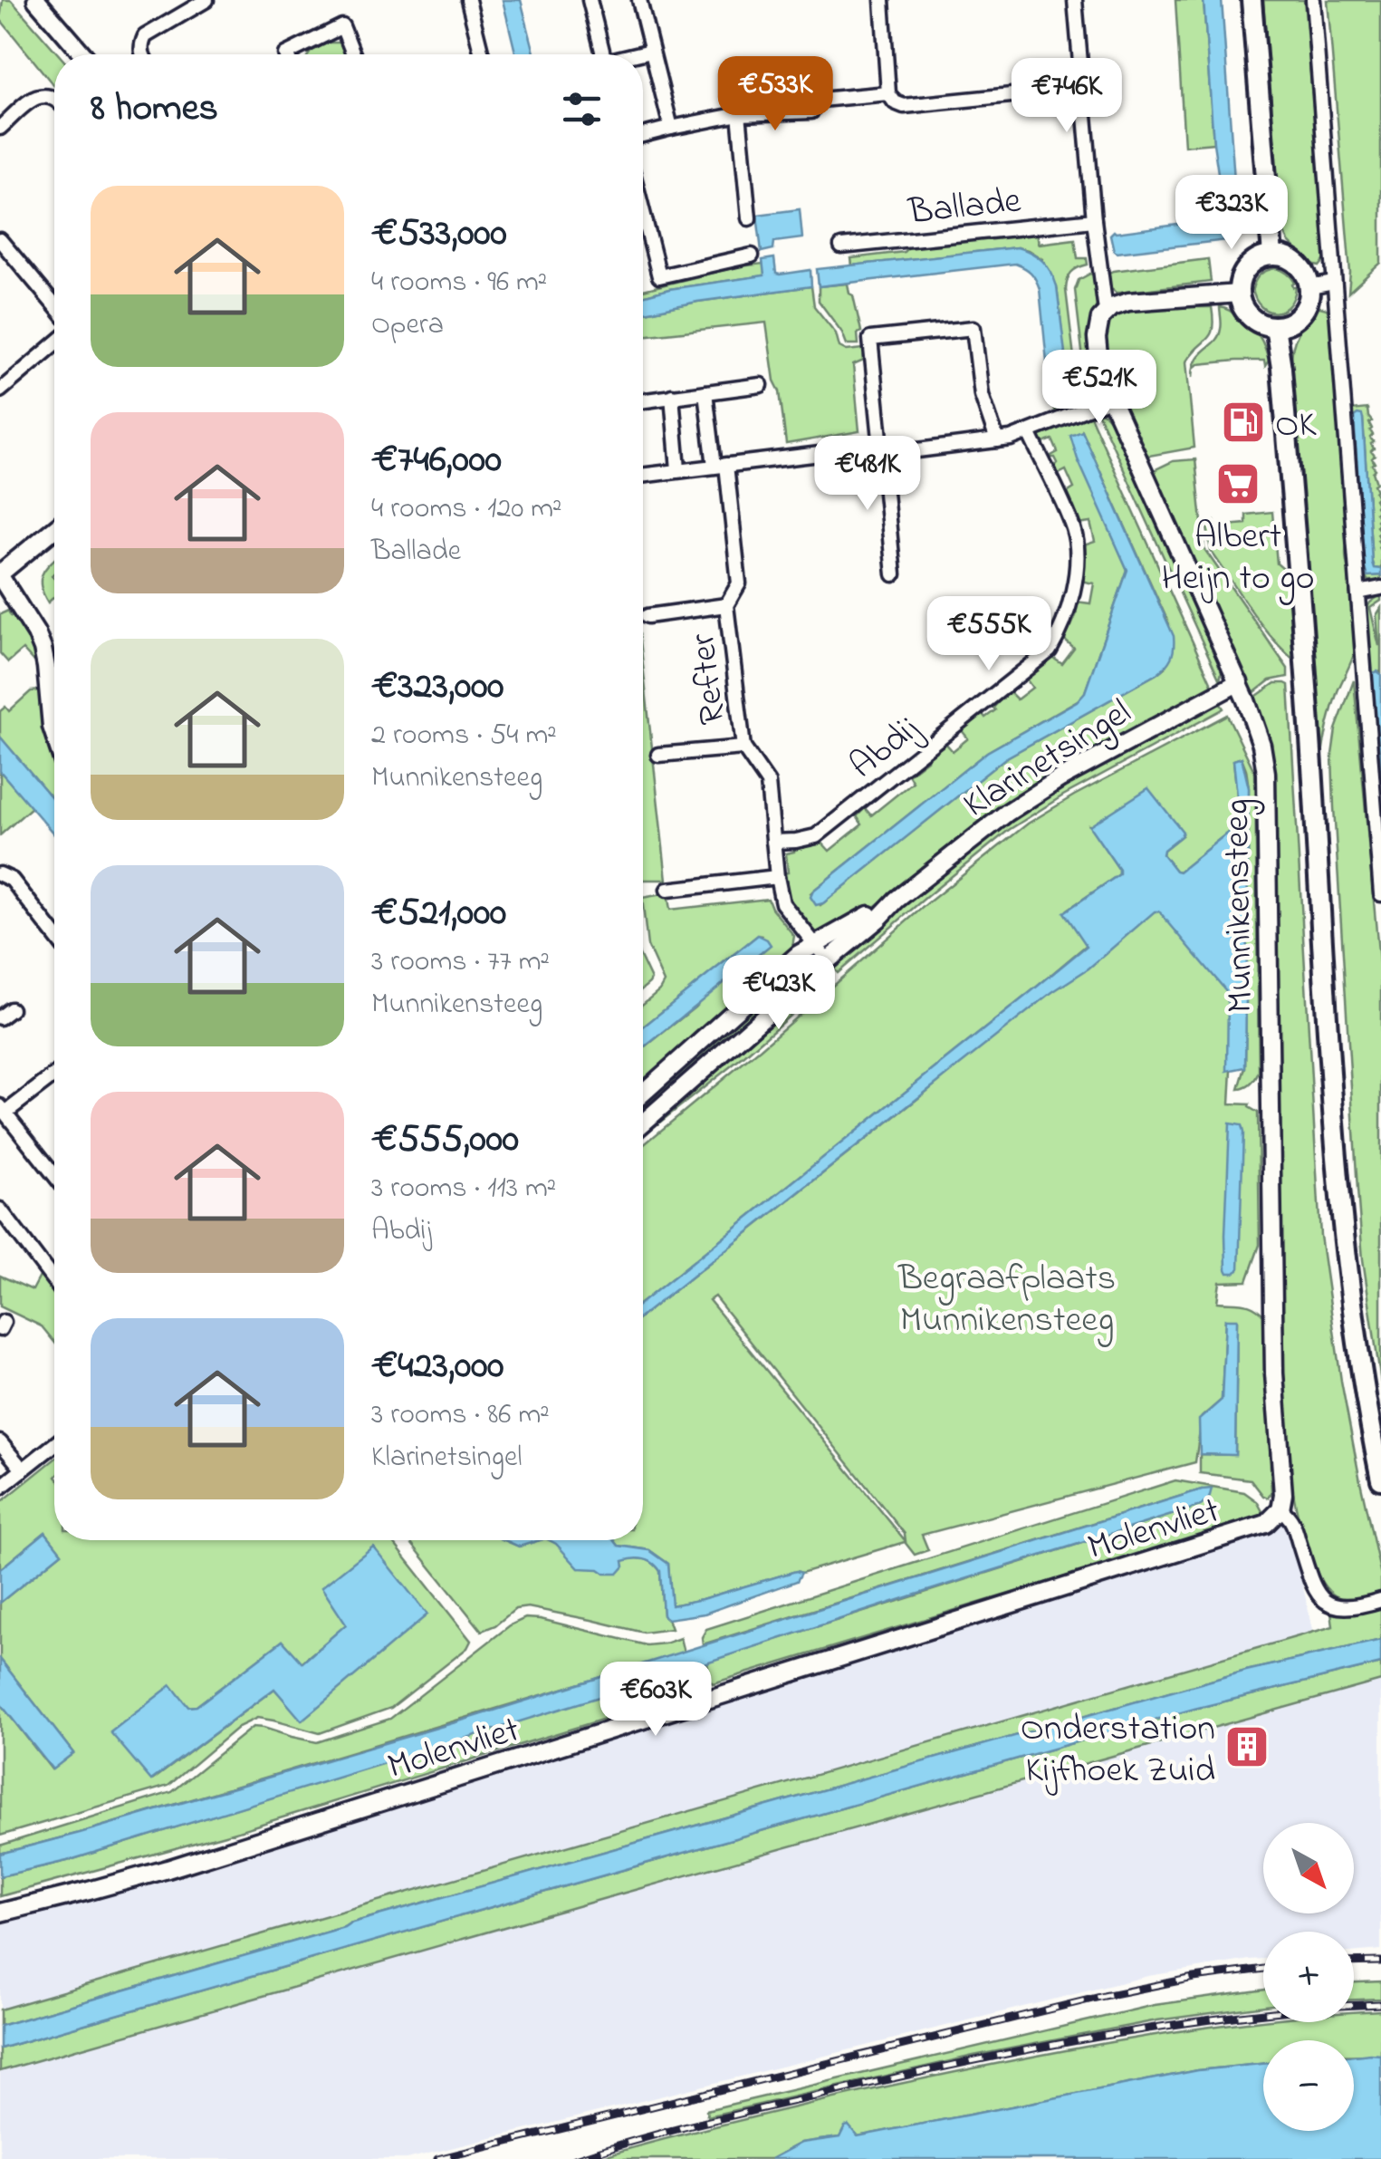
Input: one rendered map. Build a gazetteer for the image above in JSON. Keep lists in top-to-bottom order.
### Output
{
  "streets": {
    "street": [
      "Ballade",
      "Refter",
      "Abdij",
      "Klarinetsingel",
      "Munnikensteeg",
      "Molenvliet"
    ]
  },
  "crossings": [
    ["Refter", "Abdij"],
    ["Refter", "Klarinetsingel"],
    ["Klarinetsingel", "Munnikensteeg"],
    ["Munnikensteeg", "Molenvliet"]
  ],
  "parks": ["Begraafplaats Munnikensteeg"],
  "places": {
    "fuel station": ["OK"],
    "supermarket": ["Albert Heijn to go"],
    "building": ["Onderstation Kijfhoek Zuid"]
  },
  "north": "bottom right",
  "page": {
    "heading": "8 homes",
    "price": [
      "€533K",
      "€746K",
      "€323K",
      "€521K",
      "€481K",
      "€555K",
      "€423K",
      "€603K"
    ],
    "list": [
      {
        "name": "€533,000",
        "note": "4 rooms · 96 m² · Opera"
      },
      {
        "name": "€746,000",
        "note": "4 rooms · 120 m² · Ballade"
      },
      {
        "name": "€323,000",
        "note": "2 rooms · 54 m² · Munnikensteeg"
      },
      {
        "name": "€521,000",
        "note": "3 rooms · 77 m² · Munnikensteeg"
      },
      {
        "name": "€555,000",
        "note": "3 rooms · 113 m² · Abdij"
      },
      {
        "name": "€423,000",
        "note": "3 rooms · 86 m² · Klarinetsingel"
      }
    ],
    "map_buttons": ["+", "−"]
  }
}
